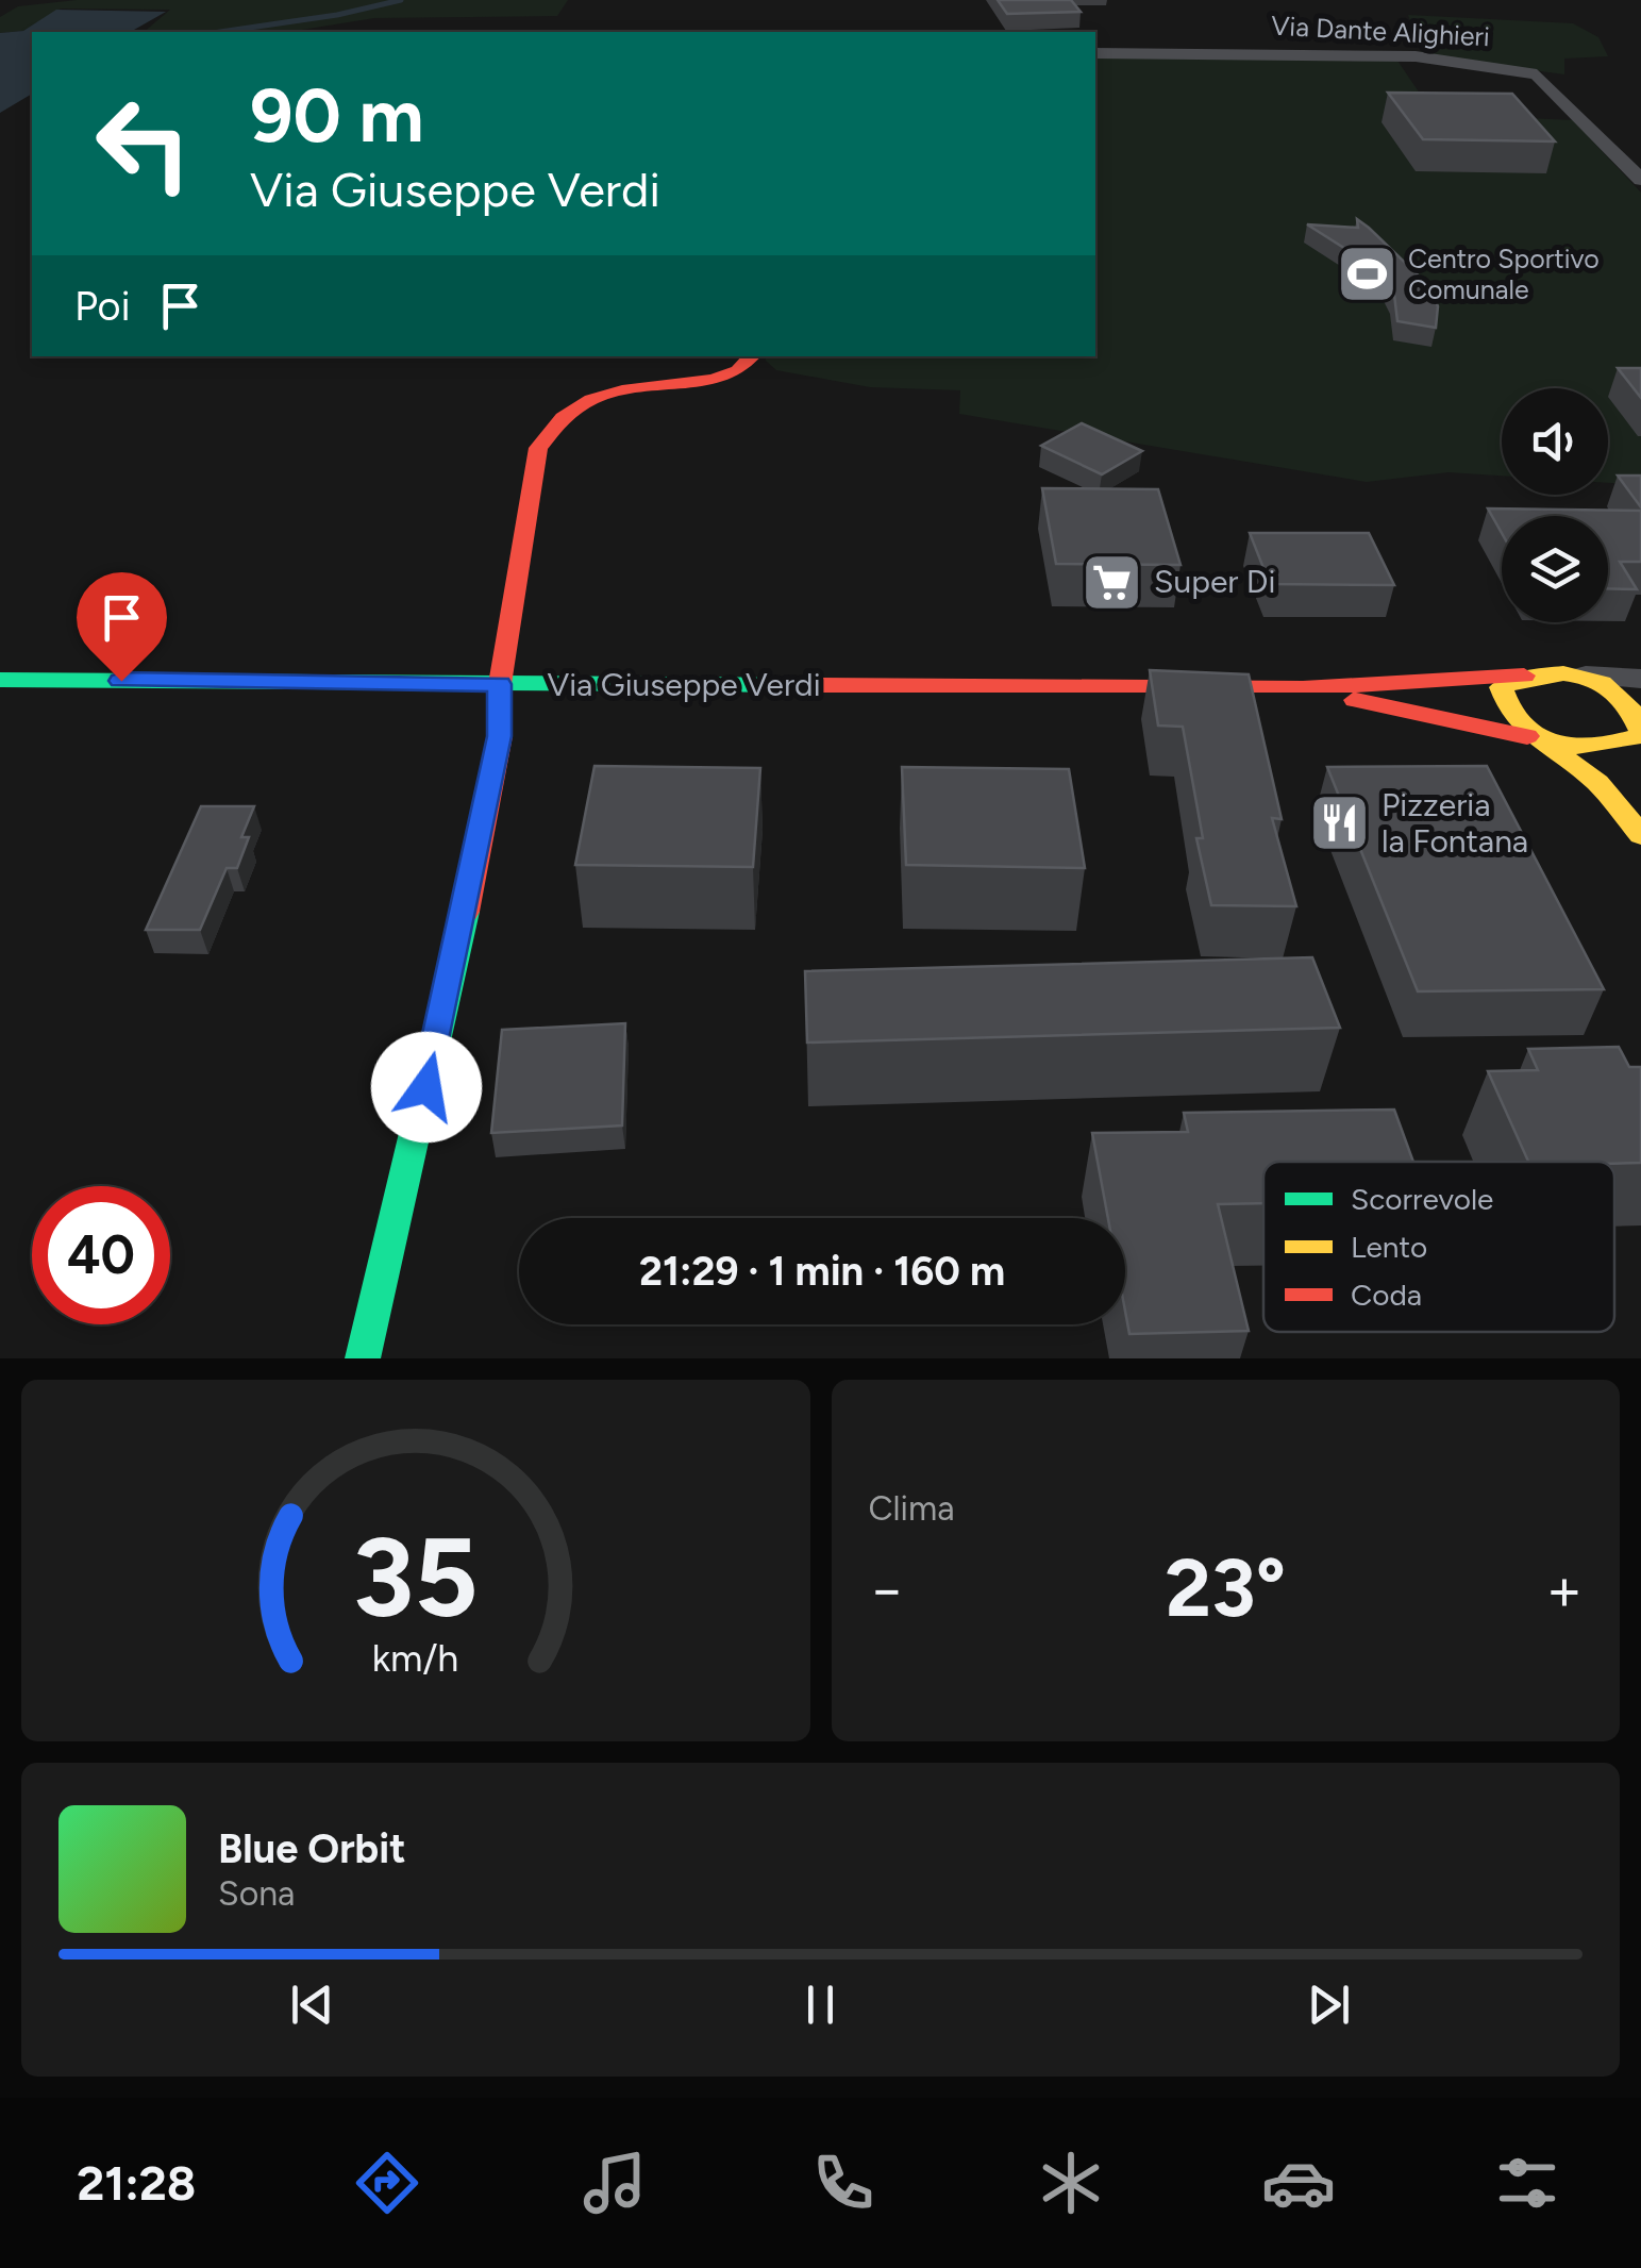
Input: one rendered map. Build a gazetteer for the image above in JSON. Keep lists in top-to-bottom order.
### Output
{
  "streets": {
    "street": ["Via Dante Alighieri", "Via Giuseppe Verdi"]
  },
  "places": {
    "sports": ["Centro Sportivo Comunale"],
    "supermarket": ["Super Di"],
    "restaurant": ["Pizzeria la Fontana"]
  },
  "legend": ["Scorrevole", "Lento", "Coda"],
  "page": {
    "turn": ["90 m", "Via Giuseppe Verdi"],
    "then": "Poi",
    "limit": "40",
    "trip": "21:29 · 1 min · 160 m",
    "tile": "Clima",
    "heat": ["−", "23°", "+"],
    "song": ["Blue Orbit", "Sona"],
    "tabs": "21:28",
    "gauge": ["35", "km/h"]
  }
}
